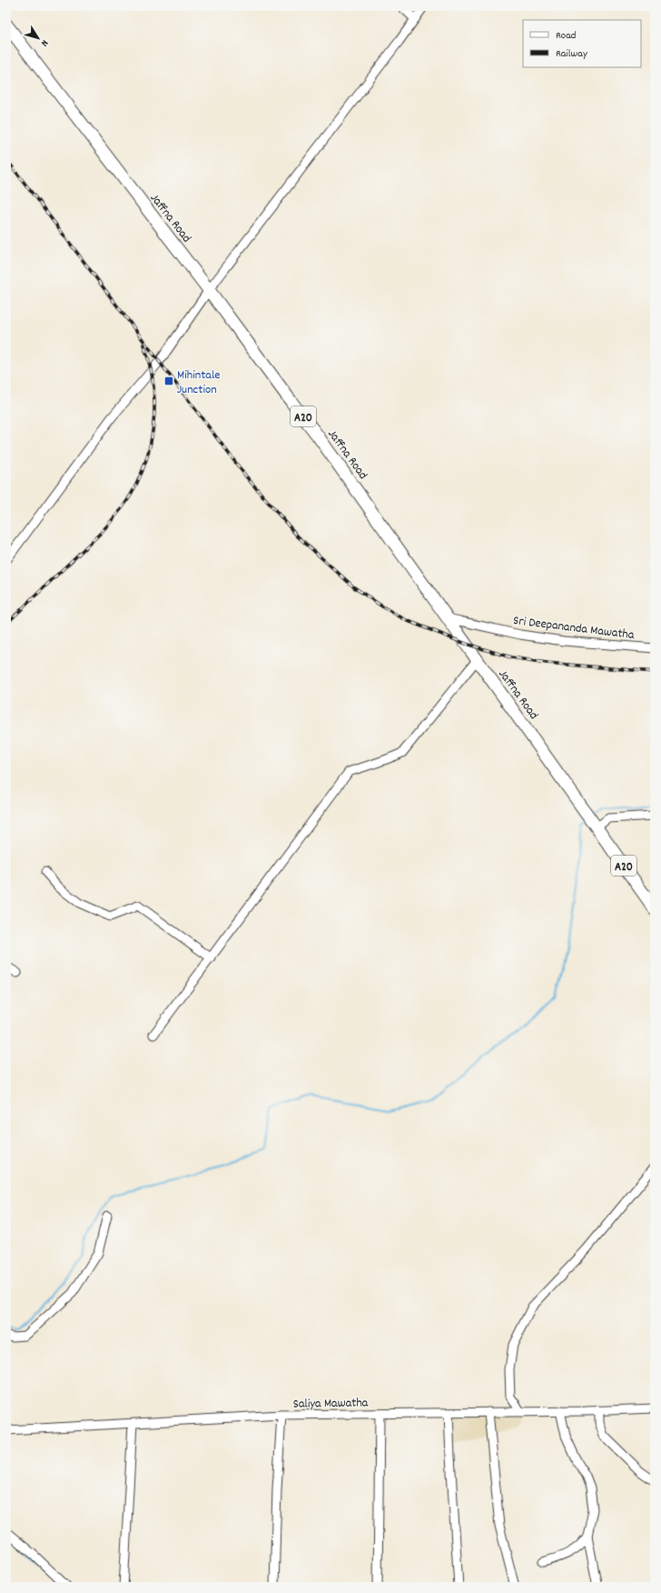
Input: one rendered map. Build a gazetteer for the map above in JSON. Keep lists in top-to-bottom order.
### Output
{
  "streets": {
    "highway": ["Jaffna Road", "A20"],
    "street": ["Sri Deepananda Mawatha", "Saliya Mawatha"]
  },
  "crossings": [
    ["Jaffna Road", "Sri Deepananda Mawatha"]
  ],
  "places": {
    "transit": ["Mihintale Junction"]
  },
  "legend": ["Road", "Railway"],
  "north": "bottom right"
}
